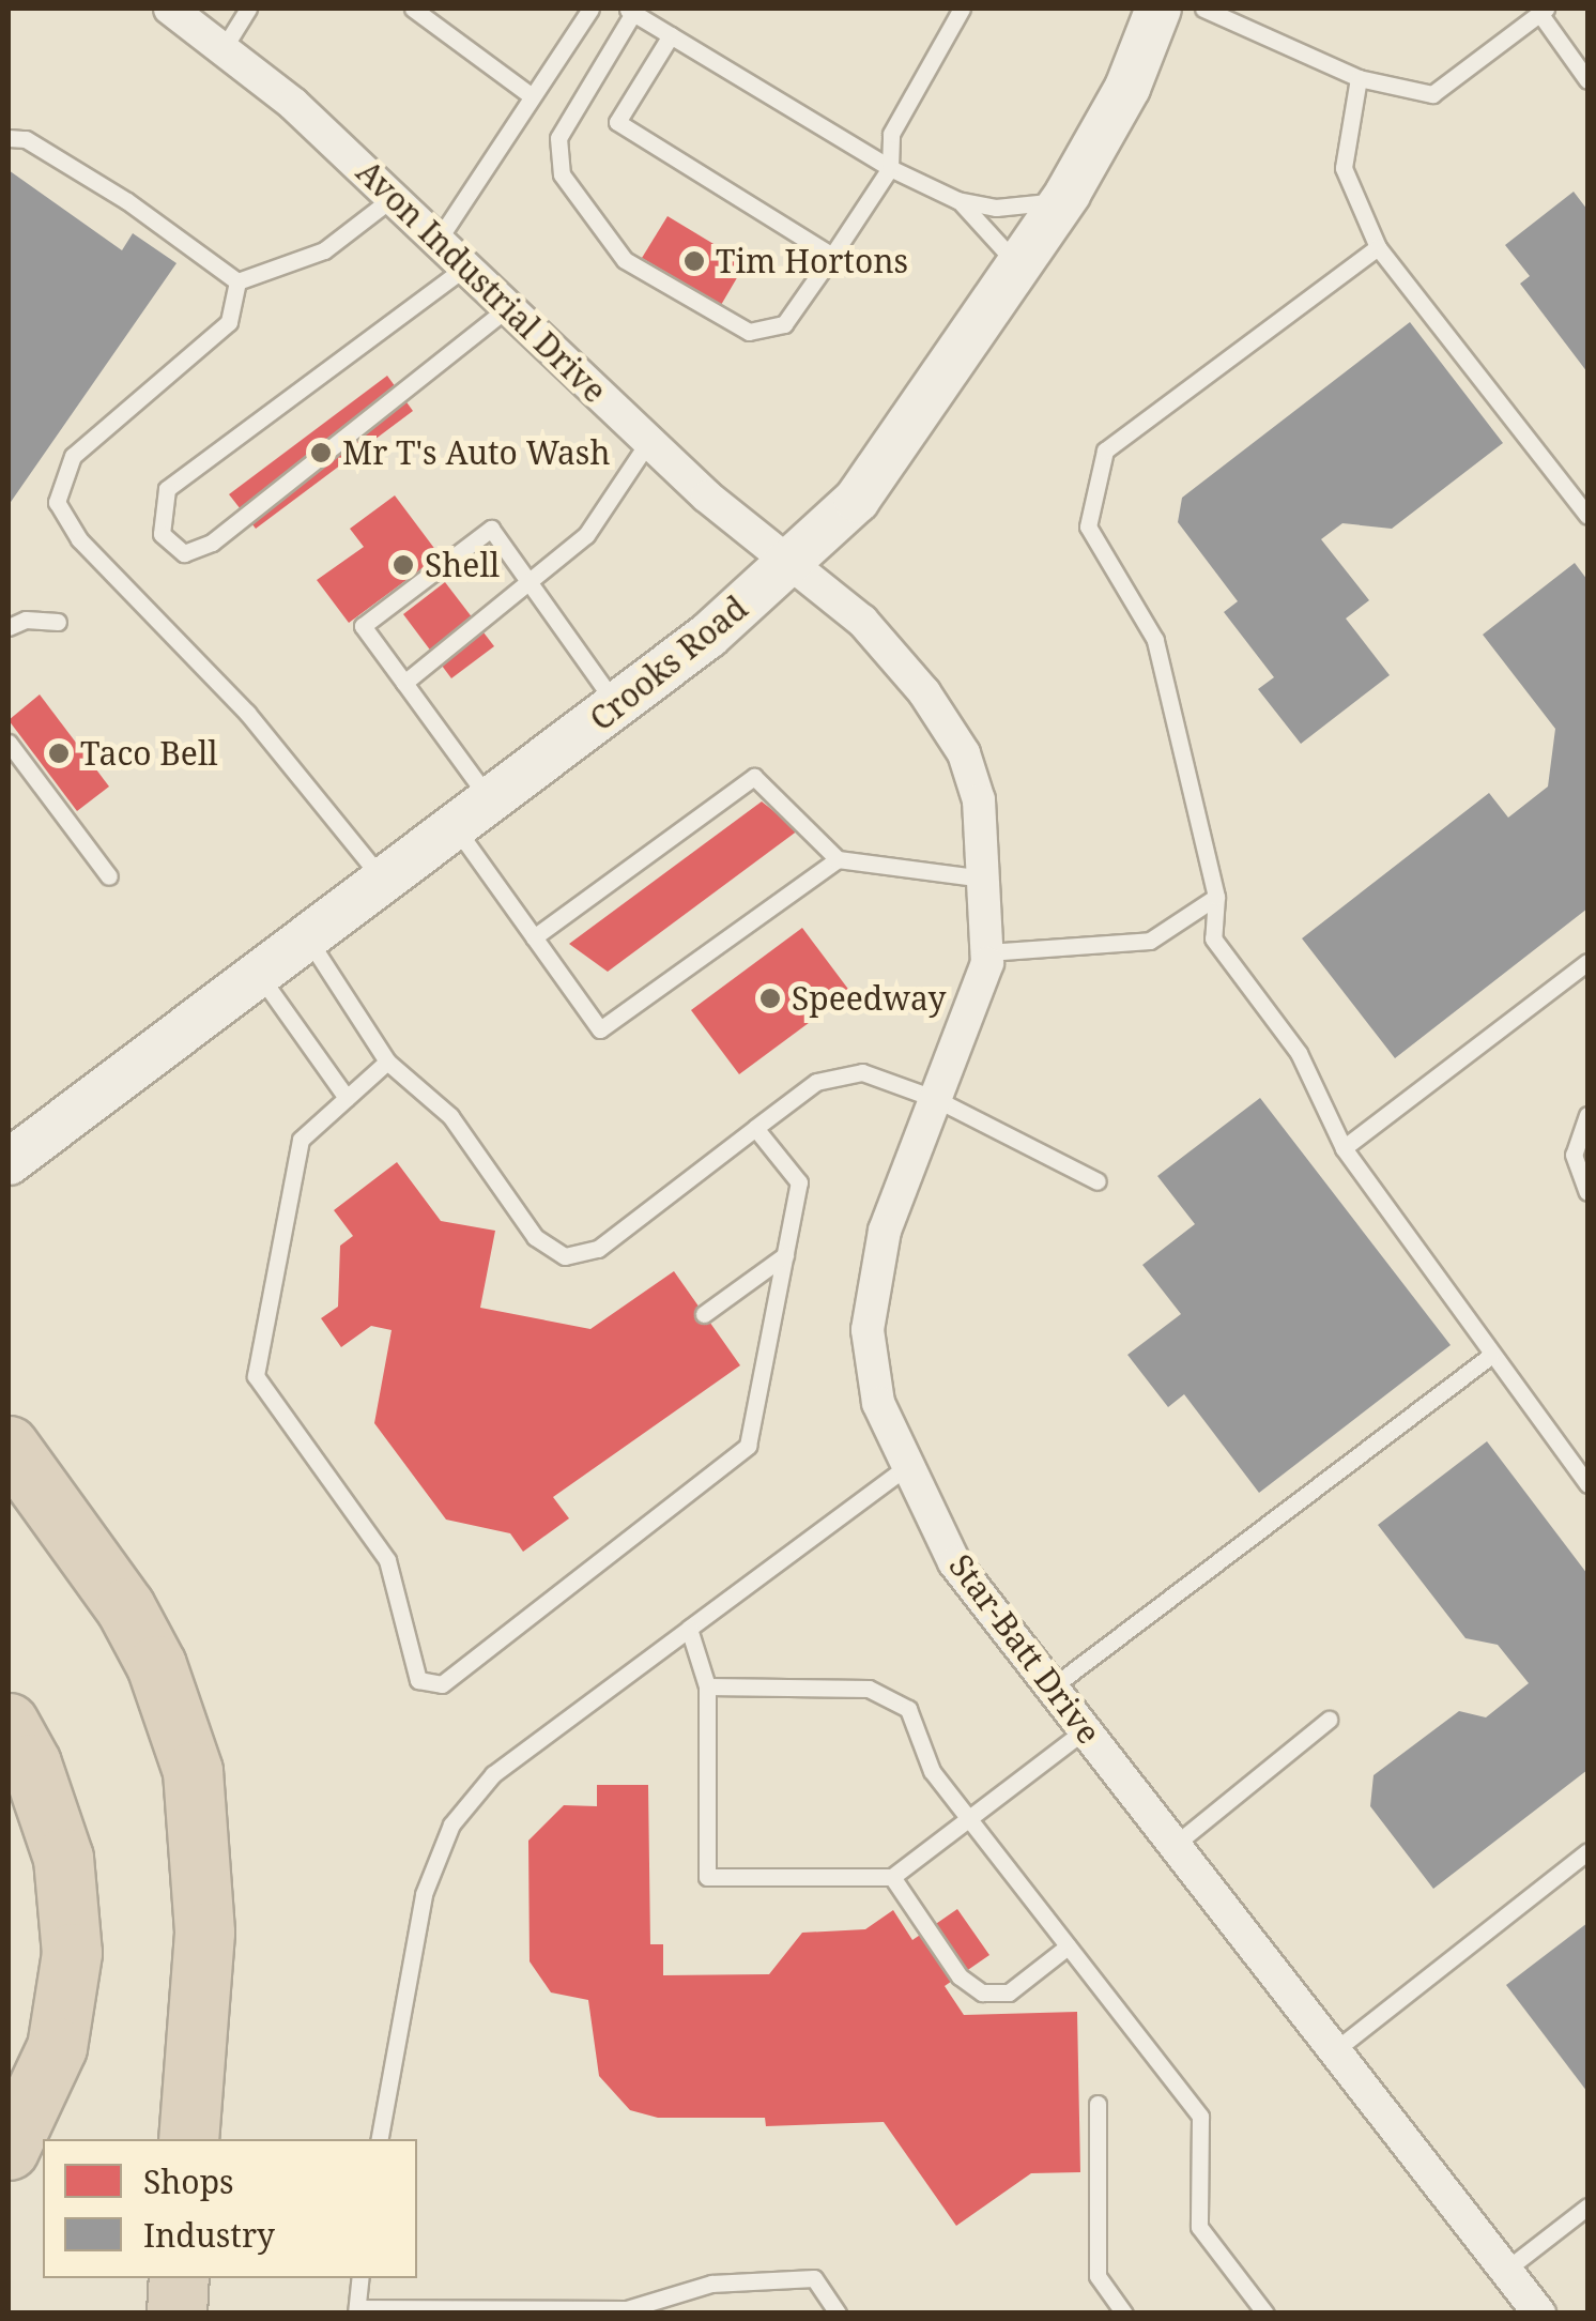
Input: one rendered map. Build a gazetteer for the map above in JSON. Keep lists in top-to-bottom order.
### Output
{
  "streets": {
    "main road": ["Crooks Road"],
    "street": ["Avon Industrial Drive", "Star-Batt Drive"]
  },
  "crossings": [
    ["Avon Industrial Drive", "Crooks Road"],
    ["Avon Industrial Drive", "Star-Batt Drive"],
    ["Crooks Road", "Star-Batt Drive"]
  ],
  "places": [
    "Tim Hortons",
    "Mr T's Auto Wash",
    "Shell",
    "Taco Bell",
    "Speedway"
  ],
  "legend": ["Shops", "Industry"]
}
